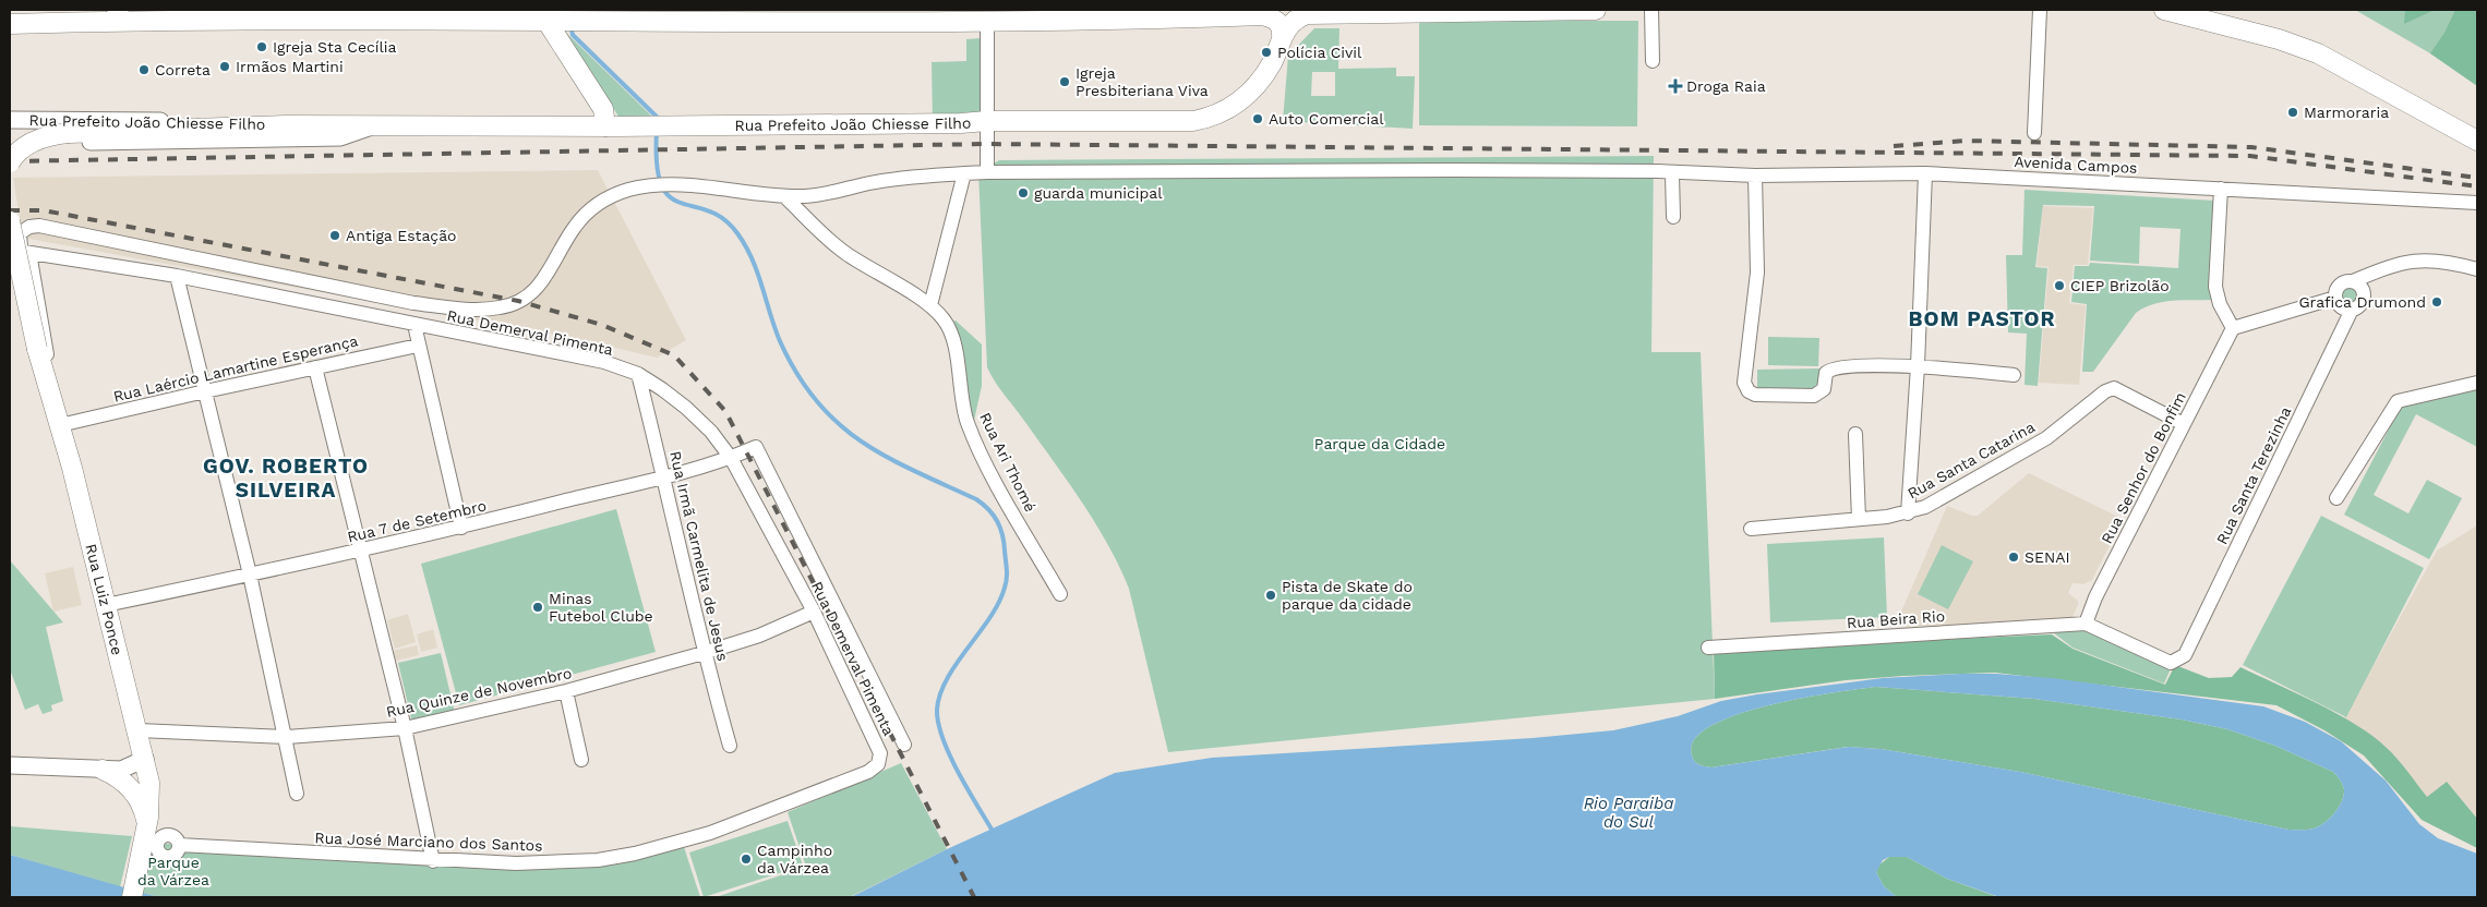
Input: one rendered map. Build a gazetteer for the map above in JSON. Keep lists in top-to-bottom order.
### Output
{
  "streets": {
    "main road": ["Rua Prefeito João Chiesse Filho", "Rua Luiz Ponce"],
    "street": [
      "Avenida Campos",
      "Rua Demerval Pimenta",
      "Rua Laércio Lamartine Esperança",
      "Rua Santa Catarina",
      "Rua Ari Thomé",
      "Rua Senhor do Bonfim",
      "Rua Santa Terezinha",
      "Rua 7 de Setembro",
      "Rua Irmã Carmelita de Jesus",
      "Rua Beira Rio",
      "Rua Quinze de Novembro",
      "Rua José Marciano dos Santos"
    ]
  },
  "crossings": [
    ["Rua Demerval Pimenta", "Rua 7 de Setembro"],
    ["Rua Demerval Pimenta", "Rua Irmã Carmelita de Jesus"],
    ["Rua Demerval Pimenta", "Rua Luiz Ponce"],
    ["Rua Demerval Pimenta", "Rua Quinze de Novembro"],
    ["Rua Demerval Pimenta", "Rua José Marciano dos Santos"],
    ["Rua Laércio Lamartine Esperança", "Rua Luiz Ponce"],
    ["Rua Santa Catarina", "Rua Senhor do Bonfim"],
    ["Rua Senhor do Bonfim", "Rua Santa Terezinha"],
    ["Rua Senhor do Bonfim", "Rua Beira Rio"],
    ["Rua Santa Terezinha", "Rua Beira Rio"],
    ["Rua 7 de Setembro", "Rua Irmã Carmelita de Jesus"],
    ["Rua 7 de Setembro", "Rua Luiz Ponce"],
    ["Rua Irmã Carmelita de Jesus", "Rua Quinze de Novembro"],
    ["Rua Luiz Ponce", "Rua Quinze de Novembro"]
  ],
  "districts": ["BOM PASTOR", "GOV. ROBERTO SILVEIRA"],
  "water": ["Rio Paraiba do Sul"],
  "parks": ["Parque da Cidade", "Parque da Várzea"],
  "places": {
    "other": [
      "Igreja Sta Cecília",
      "Polícia Civil",
      "Irmãos Martini",
      "Correta",
      "Igreja Presbiteriana Viva",
      "Marmoraria",
      "Auto Comercial",
      "guarda municipal",
      "Antiga Estação",
      "CIEP Brizolão",
      "Grafica Drumond",
      "SENAI",
      "Pista de Skate do parque da cidade",
      "Minas Futebol Clube",
      "Campinho da Várzea"
    ],
    "health": ["Droga Raia"]
  }
}
